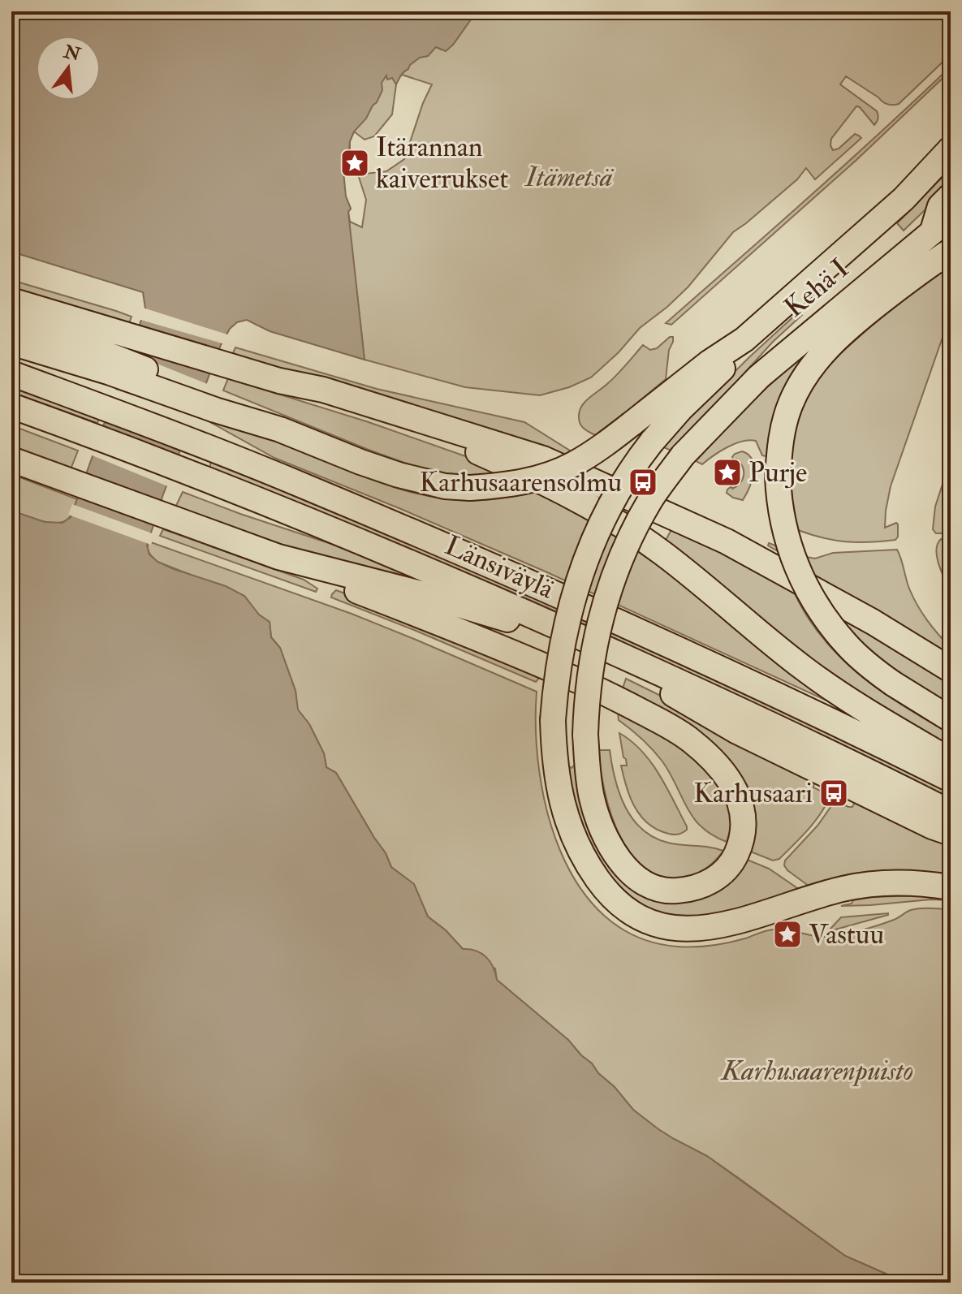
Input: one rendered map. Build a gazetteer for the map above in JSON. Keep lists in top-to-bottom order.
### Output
{
  "streets": {
    "highway": ["Kehä I", "Länsiväylä"]
  },
  "parks": ["Itämetsä", "Karhusaarenpuisto"],
  "places": {
    "place": ["Itärannan kaiverrukset", "Purje", "Vastuu"],
    "bus stop": ["Karhusaarensolmu", "Karhusaari"]
  },
  "north": "top"
}
